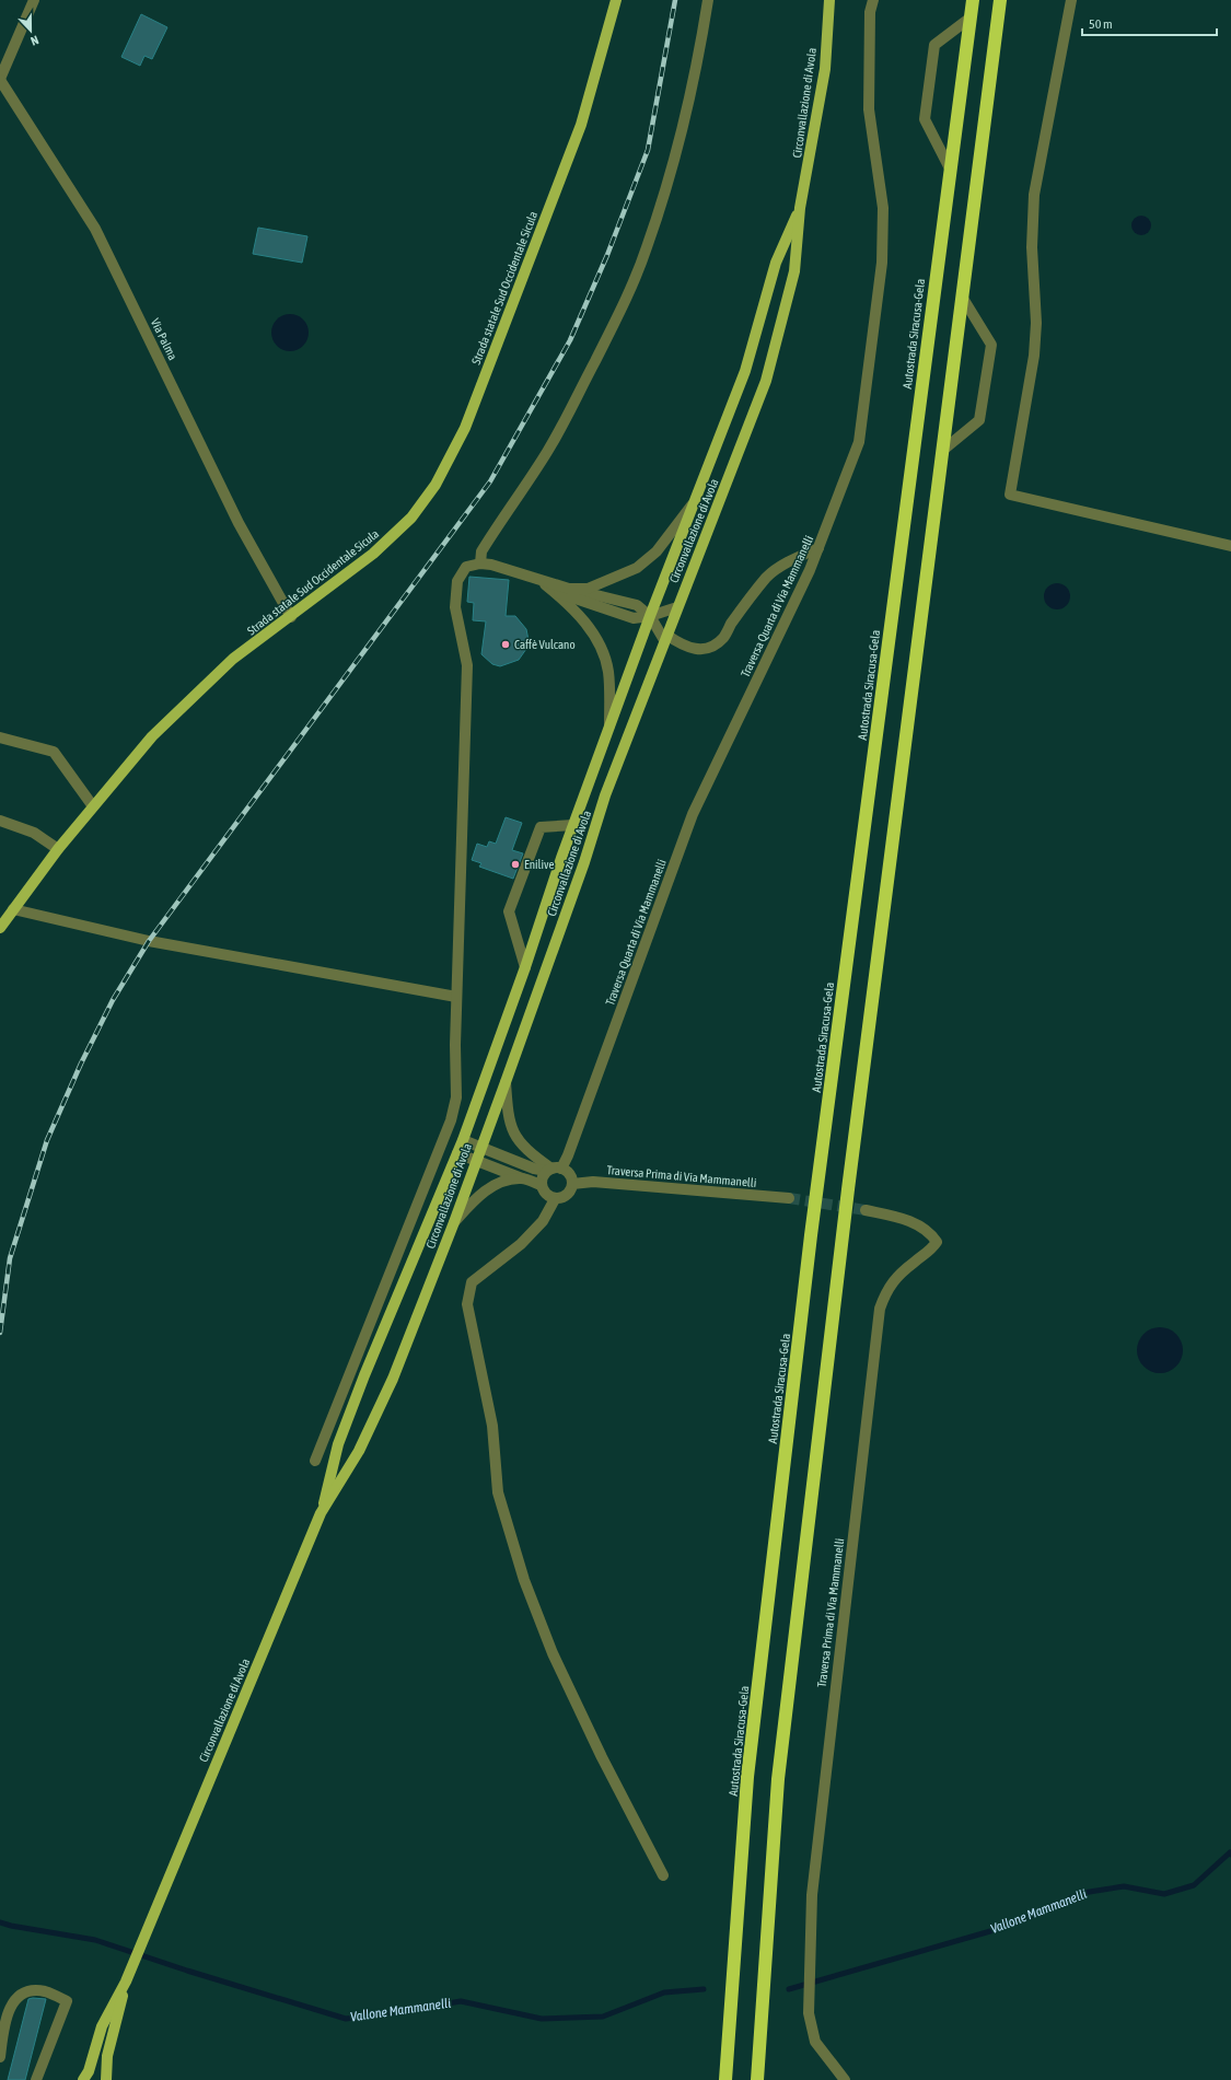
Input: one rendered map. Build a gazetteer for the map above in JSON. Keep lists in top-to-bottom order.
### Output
{
  "streets": {
    "highway": ["Autostrada Siracusa-Gela"],
    "main road": ["Circonvallazione di Avola", "Strada statale Sud Occidentale Sicula"],
    "street": ["Via Palma", "Traversa Quarta di Via Mammanelli", "Traversa Prima di Via Mammanelli"]
  },
  "crossings": [
    ["Strada statale Sud Occidentale Sicula", "Via Palma"],
    ["Traversa Quarta di Via Mammanelli", "Traversa Prima di Via Mammanelli"]
  ],
  "water": ["Vallone Mammanelli"],
  "places": ["Caffè Vulcano", "Enilive"],
  "scale_bar": "50 m",
  "north": "bottom"
}
